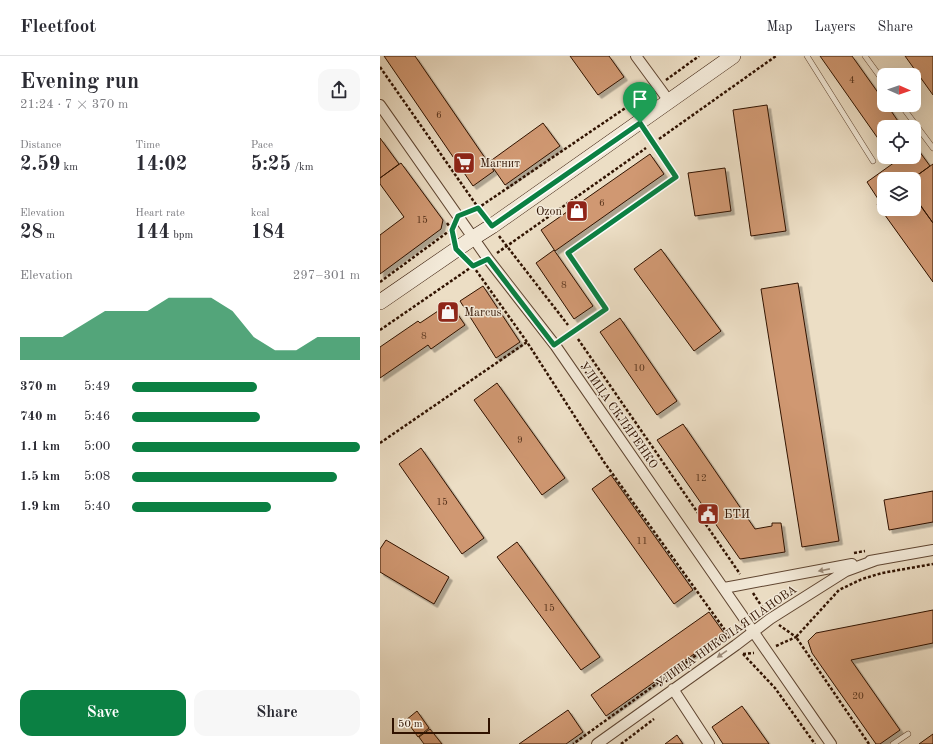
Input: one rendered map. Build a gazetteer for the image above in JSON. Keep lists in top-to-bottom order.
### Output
{
  "streets": {
    "street": ["УЛИЦА СКЛЯРЕНКО", "УЛИЦА НИКОЛАЯ ПАНОВА"]
  },
  "crossings": [
    ["УЛИЦА СКЛЯРЕНКО", "УЛИЦА НИКОЛАЯ ПАНОВА"]
  ],
  "places": {
    "supermarket": ["Магнит"],
    "shop": ["Ozon", "Marcus"],
    "public building": ["БТИ"]
  },
  "house_numbers": [
    "4",
    "6",
    "6",
    "15",
    "8",
    "8",
    "10",
    "9",
    "12",
    "15",
    "11",
    "15",
    "20"
  ],
  "scale_bar": "50 m",
  "north": "right",
  "page": {
    "header": "Fleetfoot",
    "nav": ["Map", "Layers", "Share"],
    "heading": ["Evening run", "21:24 · 7 × 370 m"],
    "stats": [
      ["Distance", "2.59 km"],
      ["Time", "14:02"],
      ["Pace", "5:25 /km"],
      ["Elevation", "28 m"],
      ["Heart rate", "144 bpm"],
      ["kcal", "184"]
    ],
    "chart": ["Elevation", "297–301 m"],
    "list": [
      {
        "name": "370 m",
        "note": "5:49"
      },
      {
        "name": "740 m",
        "note": "5:46"
      },
      {
        "name": "1.1 km",
        "note": "5:00"
      },
      {
        "name": "1.5 km",
        "note": "5:08"
      },
      {
        "name": "1.9 km",
        "note": "5:40"
      }
    ],
    "buttons": ["Save", "Share"],
    "scale": "50 m"
  }
}
